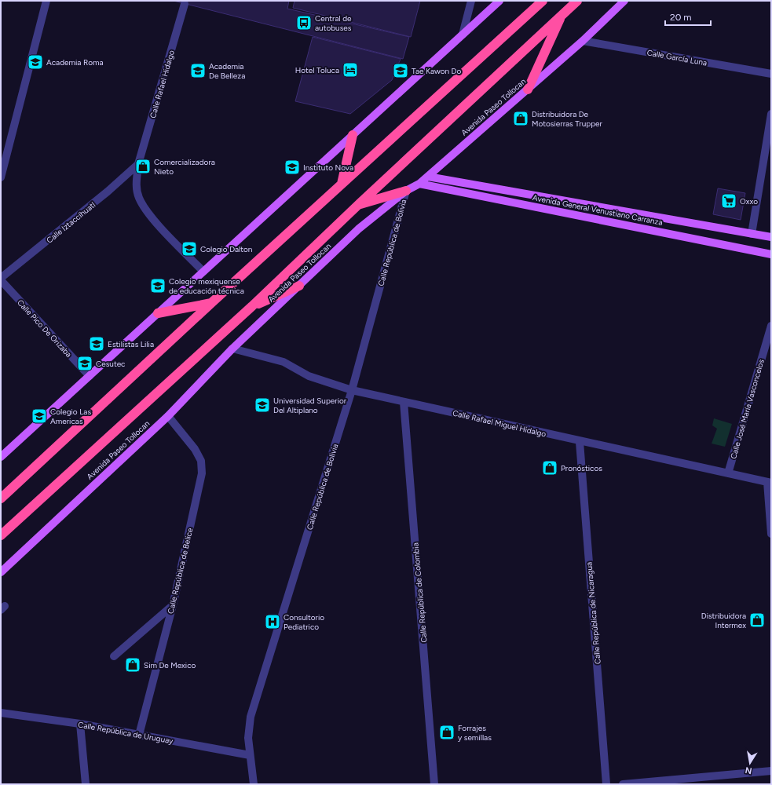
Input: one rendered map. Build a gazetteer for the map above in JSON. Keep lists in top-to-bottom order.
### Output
{
  "streets": {
    "highway": ["Avenida Paseo Tollocan"],
    "main road": ["Avenida General Venustiano Carranza"],
    "street": [
      "Calle García Luna",
      "Calle Rafael Hidalgo",
      "Calle Iztaccíhuatl",
      "Calle República de Bolivia",
      "Calle Pico De Orizaba",
      "Calle José María Vasconcelos",
      "Calle Rafael Miguel Hidalgo",
      "Calle República de Belice",
      "Calle República de Colombia",
      "Calle República de Nicaragua",
      "Calle República de Uruguay"
    ]
  },
  "crossings": [
    ["Calle García Luna", "Avenida Paseo Tollocan"],
    ["Calle Rafael Hidalgo", "Calle Iztaccíhuatl"],
    ["Avenida Paseo Tollocan", "Avenida General Venustiano Carranza"],
    ["Avenida Paseo Tollocan", "Calle República de Bolivia"],
    ["Avenida Paseo Tollocan", "Calle Rafael Miguel Hidalgo"],
    ["Avenida Paseo Tollocan", "Calle República de Belice"],
    ["Calle Iztaccíhuatl", "Calle Pico De Orizaba"],
    ["Calle República de Bolivia", "Calle Rafael Miguel Hidalgo"],
    ["Calle República de Bolivia", "Calle República de Uruguay"],
    ["Calle José María Vasconcelos", "Calle Rafael Miguel Hidalgo"],
    ["Calle Rafael Miguel Hidalgo", "Calle República de Colombia"],
    ["Calle Rafael Miguel Hidalgo", "Calle República de Nicaragua"],
    ["Calle República de Belice", "Calle República de Uruguay"]
  ],
  "places": {
    "bus stop": ["Central de autobuses"],
    "school or university": [
      "Academia Roma",
      "Academia De Belleza",
      "Tae Kawon Do",
      "Instituto Nova",
      "Colegio Dalton",
      "Colegio mexiquense de educación técnica",
      "Estilistas Lilia",
      "Cesutec",
      "Universidad Superior Del Altiplano",
      "Colegio Las Americas"
    ],
    "hotel": ["Hotel Toluca"],
    "shop": [
      "Distribuidora De Motosierras Trupper",
      "Comercializadora Nieto",
      "Pronósticos",
      "Distribuidora Intermex",
      "Sim De Mexico",
      "Forrajes y semillas"
    ],
    "supermarket": ["Oxxo"],
    "hospital": ["Consultorio Pediatrico"]
  },
  "scale_bar": "20 m",
  "north": "bottom"
}
